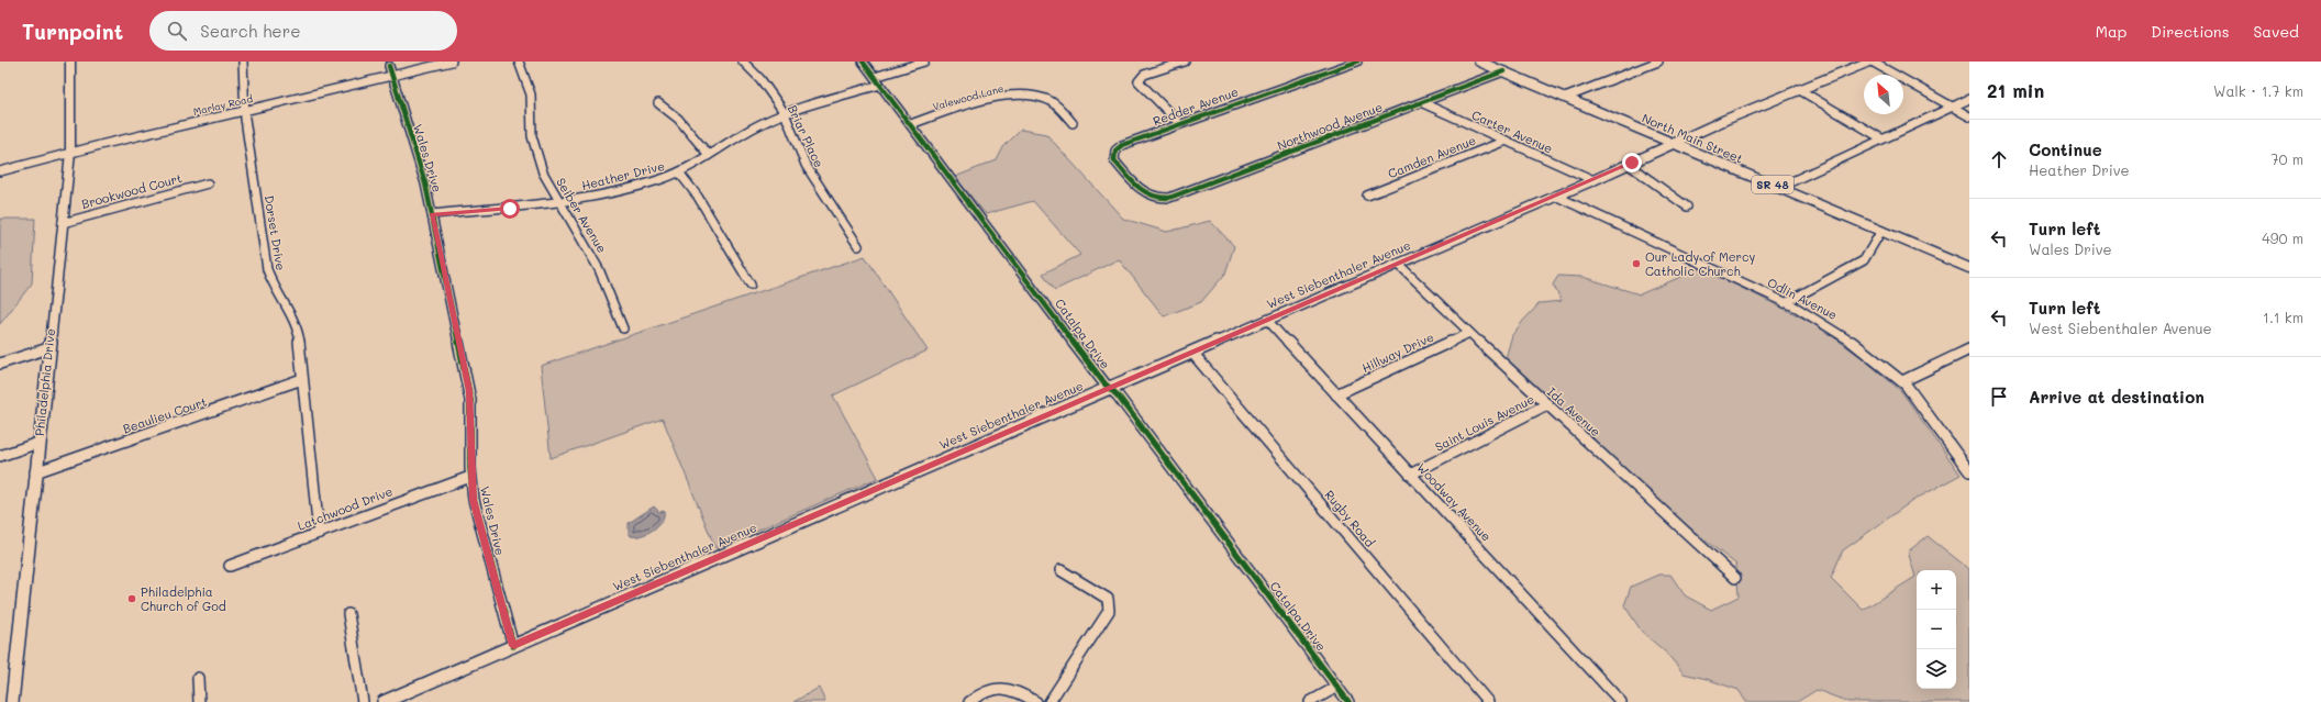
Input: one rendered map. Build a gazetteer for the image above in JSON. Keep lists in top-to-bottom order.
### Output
{
  "streets": {
    "main road": [
      "North Main Street",
      "SR 48",
      "West Siebenthaler Avenue",
      "Philadelphia Drive"
    ],
    "street": [
      "Valewood Lane",
      "Marlay Road",
      "Redder Avenue",
      "Northwood Avenue",
      "Carter Avenue",
      "Briar Place",
      "Camden Avenue",
      "Wales Drive",
      "Heather Drive",
      "Brookwood Court",
      "Seiber Avenue",
      "Dorset Drive",
      "Odlin Avenue",
      "Catalpa Drive",
      "Hillway Drive",
      "Ida Avenue",
      "Beaulieu Court",
      "Saint Louis Avenue",
      "Woodway Avenue",
      "Latchwood Drive",
      "Rugby Road"
    ]
  },
  "crossings": [
    ["Valewood Lane", "Catalpa Drive"],
    ["Marlay Road", "Wales Drive"],
    ["Marlay Road", "Dorset Drive"],
    ["Marlay Road", "Philadelphia Drive"],
    ["Redder Avenue", "Northwood Avenue"],
    ["Northwood Avenue", "Carter Avenue"],
    ["Northwood Avenue", "North Main Street"],
    ["Carter Avenue", "Camden Avenue"],
    ["Carter Avenue", "West Siebenthaler Avenue"],
    ["Briar Place", "Heather Drive"],
    ["North Main Street", "West Siebenthaler Avenue"],
    ["Wales Drive", "Heather Drive"],
    ["Wales Drive", "West Siebenthaler Avenue"],
    ["Wales Drive", "Latchwood Drive"],
    ["Heather Drive", "Seiber Avenue"],
    ["Heather Drive", "Catalpa Drive"],
    ["Brookwood Court", "Philadelphia Drive"],
    ["Dorset Drive", "Beaulieu Court"],
    ["Dorset Drive", "Latchwood Drive"],
    ["West Siebenthaler Avenue", "Odlin Avenue"],
    ["West Siebenthaler Avenue", "Catalpa Drive"],
    ["West Siebenthaler Avenue", "Ida Avenue"],
    ["West Siebenthaler Avenue", "Woodway Avenue"],
    ["West Siebenthaler Avenue", "Rugby Road"],
    ["Hillway Drive", "Ida Avenue"],
    ["Hillway Drive", "Woodway Avenue"],
    ["Philadelphia Drive", "Beaulieu Court"],
    ["Ida Avenue", "Saint Louis Avenue"],
    ["Saint Louis Avenue", "Woodway Avenue"]
  ],
  "places": ["Our Lady of Mercy Catholic Church", "Philadelphia Church of God"],
  "north": "top left",
  "page": {
    "header": "Turnpoint",
    "search": "Search here",
    "nav": ["Map", "Directions", "Saved"],
    "heading": ["21 min", "Walk · 1.7 km"],
    "list": [
      ["Continue", "Heather Drive", "70 m"],
      ["Turn left", "Wales Drive", "490 m"],
      ["Turn left", "West Siebenthaler Avenue", "1.1 km"],
      "Arrive at destination"
    ],
    "map_buttons": ["+", "−"]
  }
}
